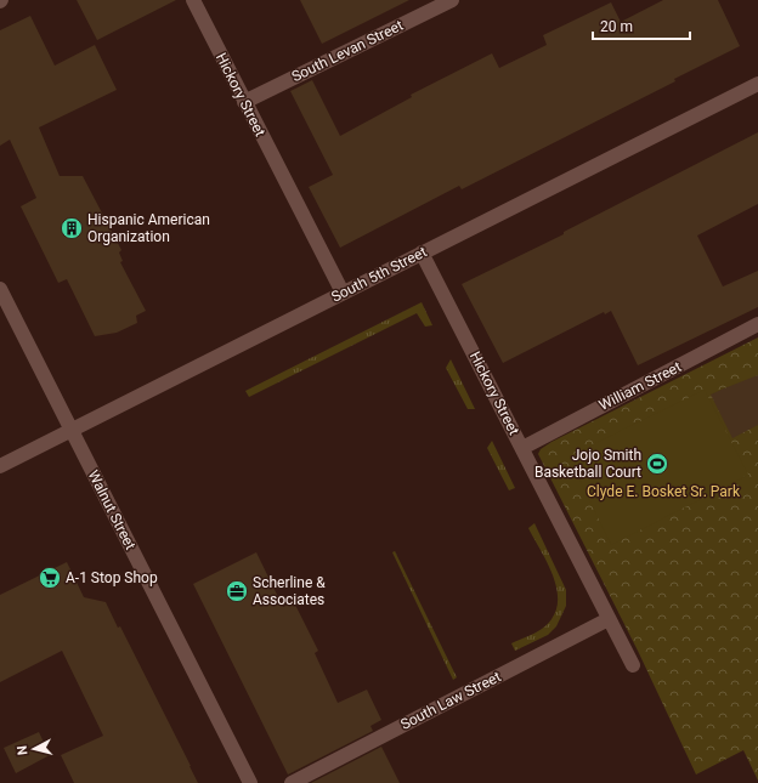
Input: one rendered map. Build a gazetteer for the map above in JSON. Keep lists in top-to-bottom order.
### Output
{
  "streets": {
    "street": [
      "South Levan Street",
      "Hickory Street",
      "South 5th Street",
      "William Street",
      "Walnut Street",
      "South Law Street"
    ]
  },
  "crossings": [
    ["South Levan Street", "Hickory Street"],
    ["Hickory Street", "South 5th Street"],
    ["Hickory Street", "William Street"],
    ["Hickory Street", "South Law Street"],
    ["South 5th Street", "Walnut Street"]
  ],
  "parks": ["Clyde E. Bosket Sr. Park"],
  "places": {
    "building": ["Hispanic American Organization"],
    "sports": ["Jojo Smith Basketball Court"],
    "supermarket": ["A-1 Stop Shop"],
    "office": ["Scherline & Associates"]
  },
  "scale_bar": "20 m",
  "north": "left"
}
